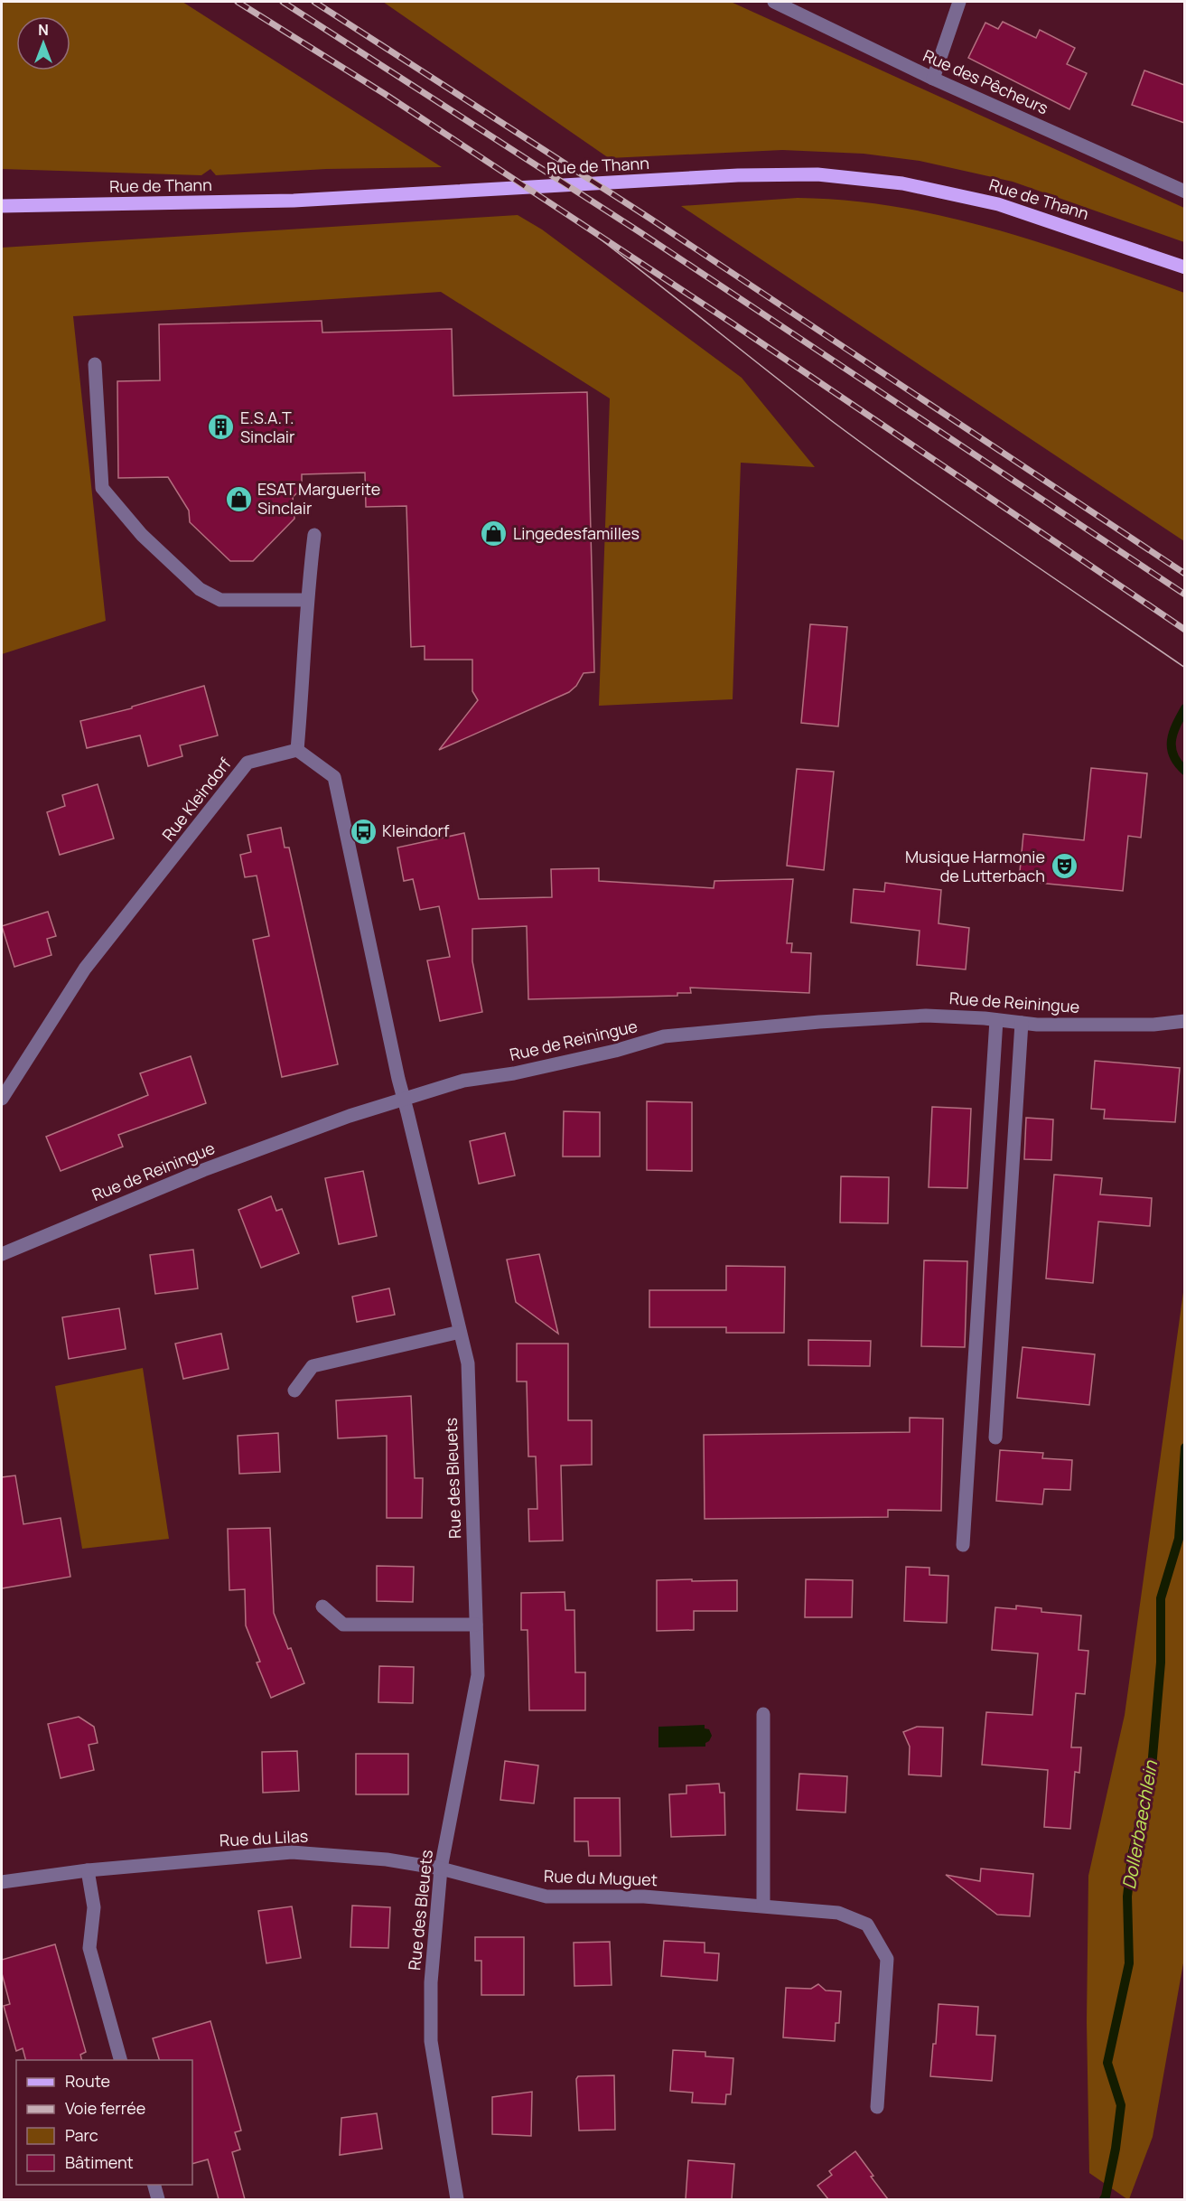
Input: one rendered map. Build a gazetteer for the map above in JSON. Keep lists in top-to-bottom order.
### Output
{
  "streets": {
    "main road": ["Rue de Thann"],
    "street": [
      "Rue des Pêcheurs",
      "Rue Kleindorf",
      "Rue de Reiningue",
      "Rue des Bleuets",
      "Rue du Lilas",
      "Rue du Muguet"
    ]
  },
  "crossings": [
    ["Rue de Reiningue", "Rue des Bleuets"],
    ["Rue des Bleuets", "Rue du Lilas"],
    ["Rue des Bleuets", "Rue du Muguet"],
    ["Rue du Lilas", "Rue du Muguet"]
  ],
  "water": ["Dollerbaechlein"],
  "places": {
    "building": ["E.S.A.T. Sinclair"],
    "shop": ["ESAT Marguerite Sinclair", "Lingedesfamilles"],
    "bus stop": ["Kleindorf"],
    "theatre": ["Musique Harmonie de Lutterbach"]
  },
  "legend": [
    "Route",
    "Voie ferrée",
    "Parc",
    "Bâtiment"
  ],
  "north": "top"
}
